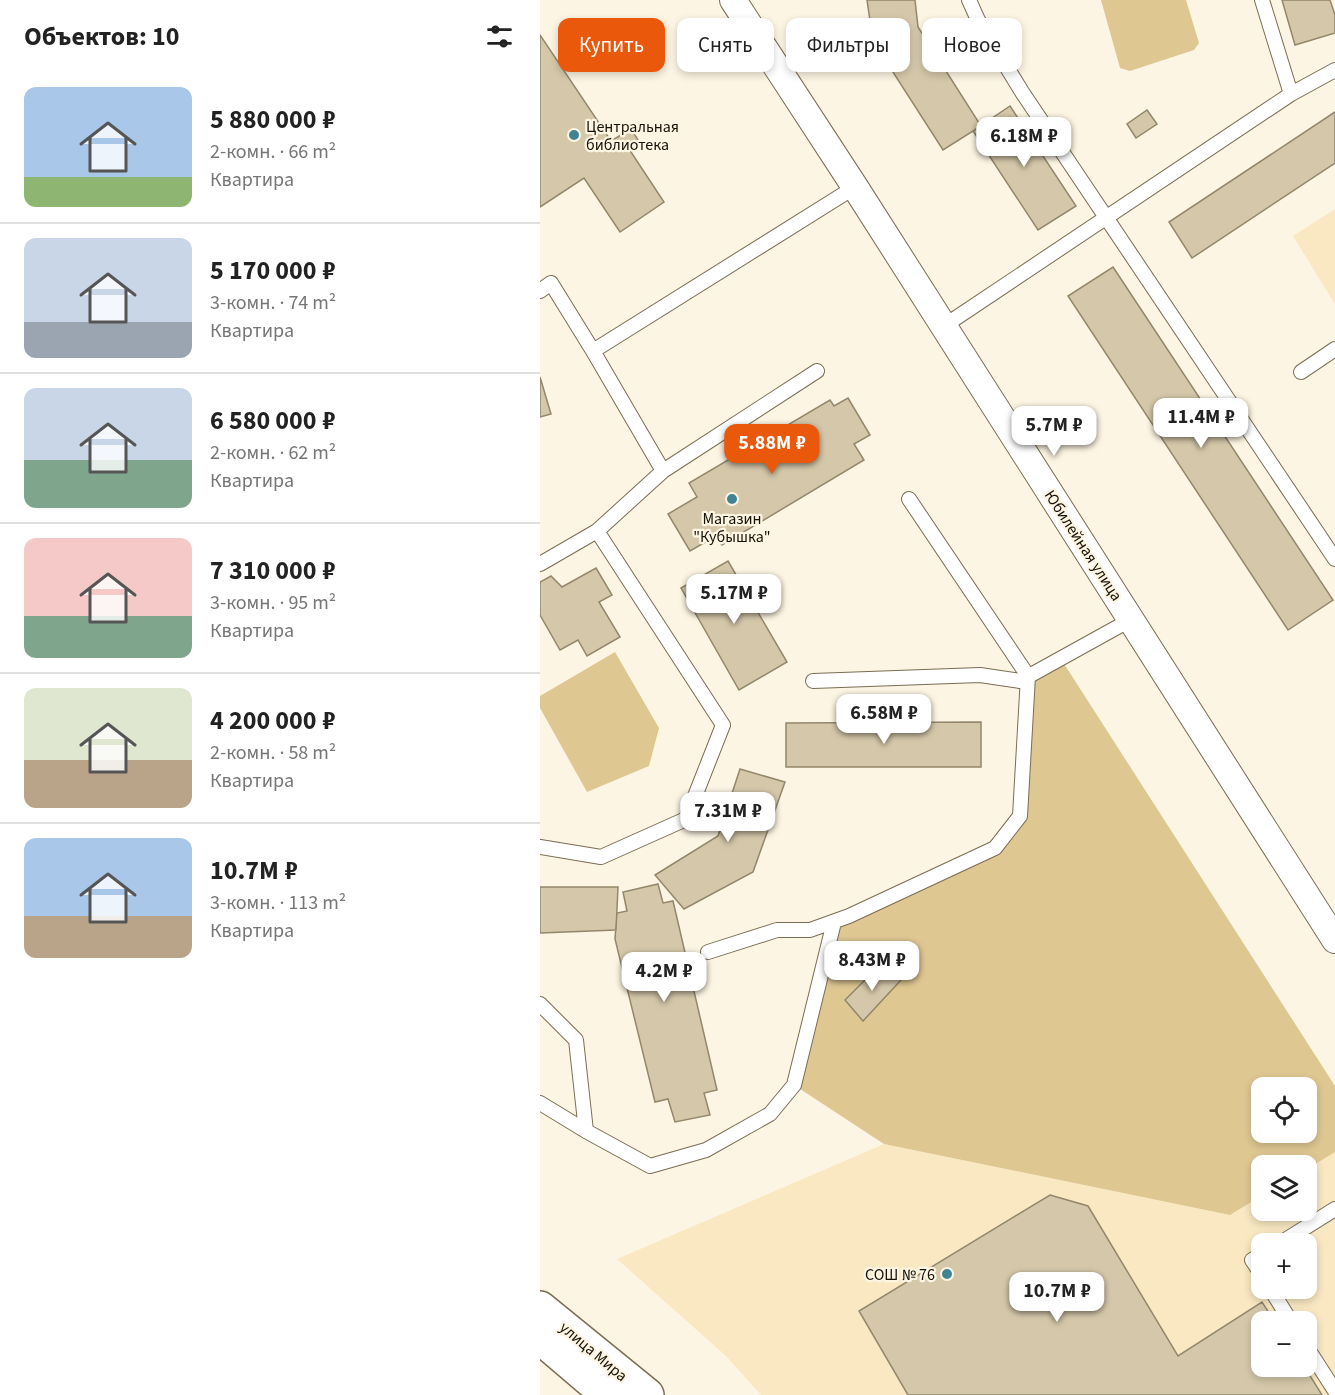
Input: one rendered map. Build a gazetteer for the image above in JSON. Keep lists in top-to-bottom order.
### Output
{
  "streets": {
    "street": ["Юбилейная улица", "улица Мира"]
  },
  "places": ["Центральная библиотека", "Магазин \"Кубышка\"", "СОШ № 76"],
  "page": {
    "heading": "Объектов: 10",
    "chip": [
      "Купить",
      "Снять",
      "Фильтры",
      "Новое"
    ],
    "list": [
      {
        "name": "5 880 000 ₽",
        "note": "2-комн. · 66 m² · Квартира"
      },
      {
        "name": "5 170 000 ₽",
        "note": "3-комн. · 74 m² · Квартира"
      },
      {
        "name": "6 580 000 ₽",
        "note": "2-комн. · 62 m² · Квартира"
      },
      {
        "name": "7 310 000 ₽",
        "note": "3-комн. · 95 m² · Квартира"
      },
      {
        "name": "4 200 000 ₽",
        "note": "2-комн. · 58 m² · Квартира"
      },
      {
        "name": "10.7M ₽",
        "note": "3-комн. · 113 m² · Квартира"
      }
    ],
    "price": [
      "6.18M ₽",
      "11.4M ₽",
      "5.7M ₽",
      "5.88M ₽",
      "5.17M ₽",
      "6.58M ₽",
      "7.31M ₽",
      "8.43M ₽",
      "4.2M ₽",
      "10.7M ₽"
    ],
    "map_buttons": ["+", "−"]
  }
}
